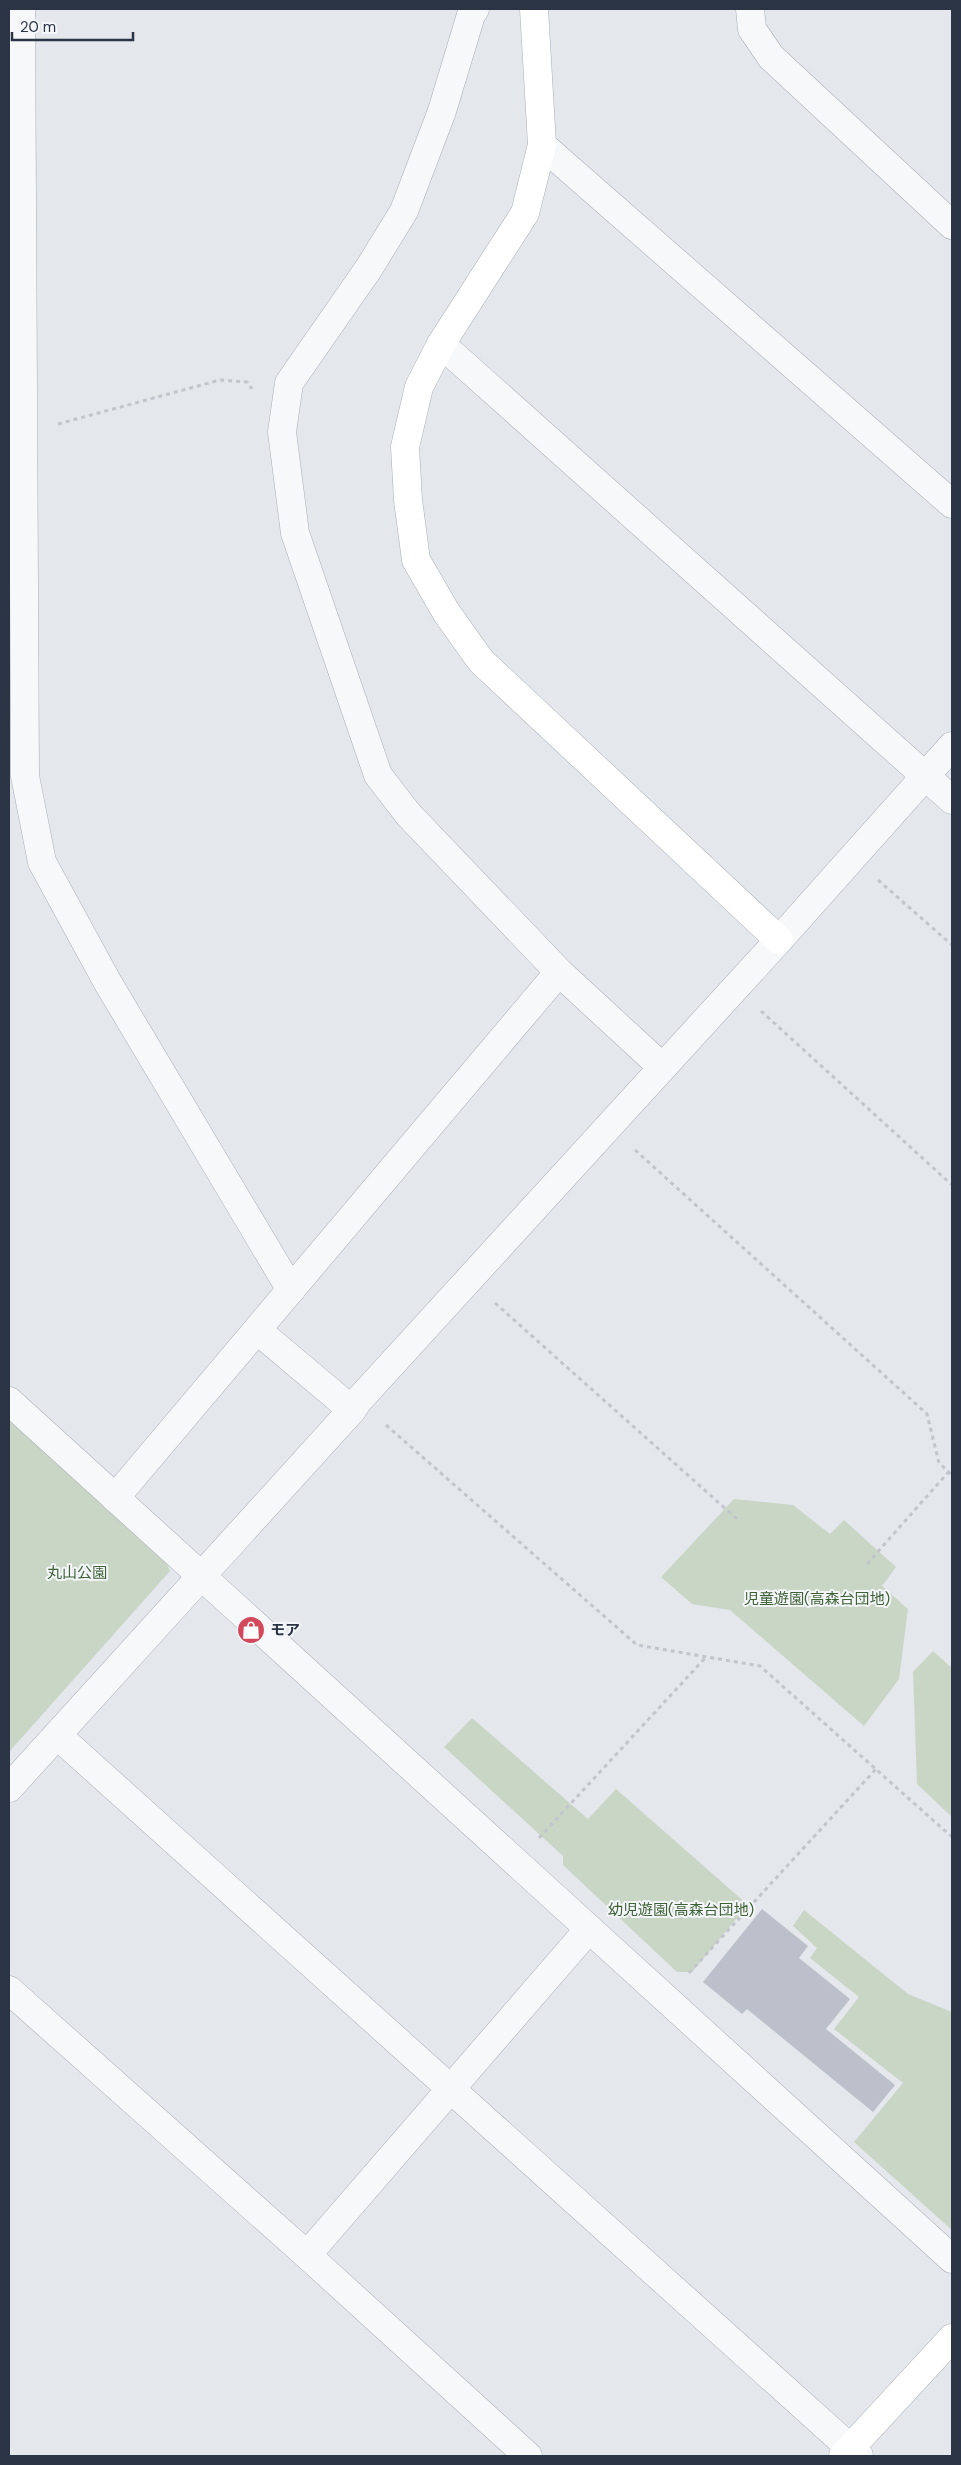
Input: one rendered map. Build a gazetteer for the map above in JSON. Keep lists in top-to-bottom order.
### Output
{
  "parks": ["丸山公園", "児童遊園(高森台団地)", "幼児遊園(高森台団地)"],
  "places": {
    "shop": ["モア"]
  },
  "scale_bar": "20 m"
}
